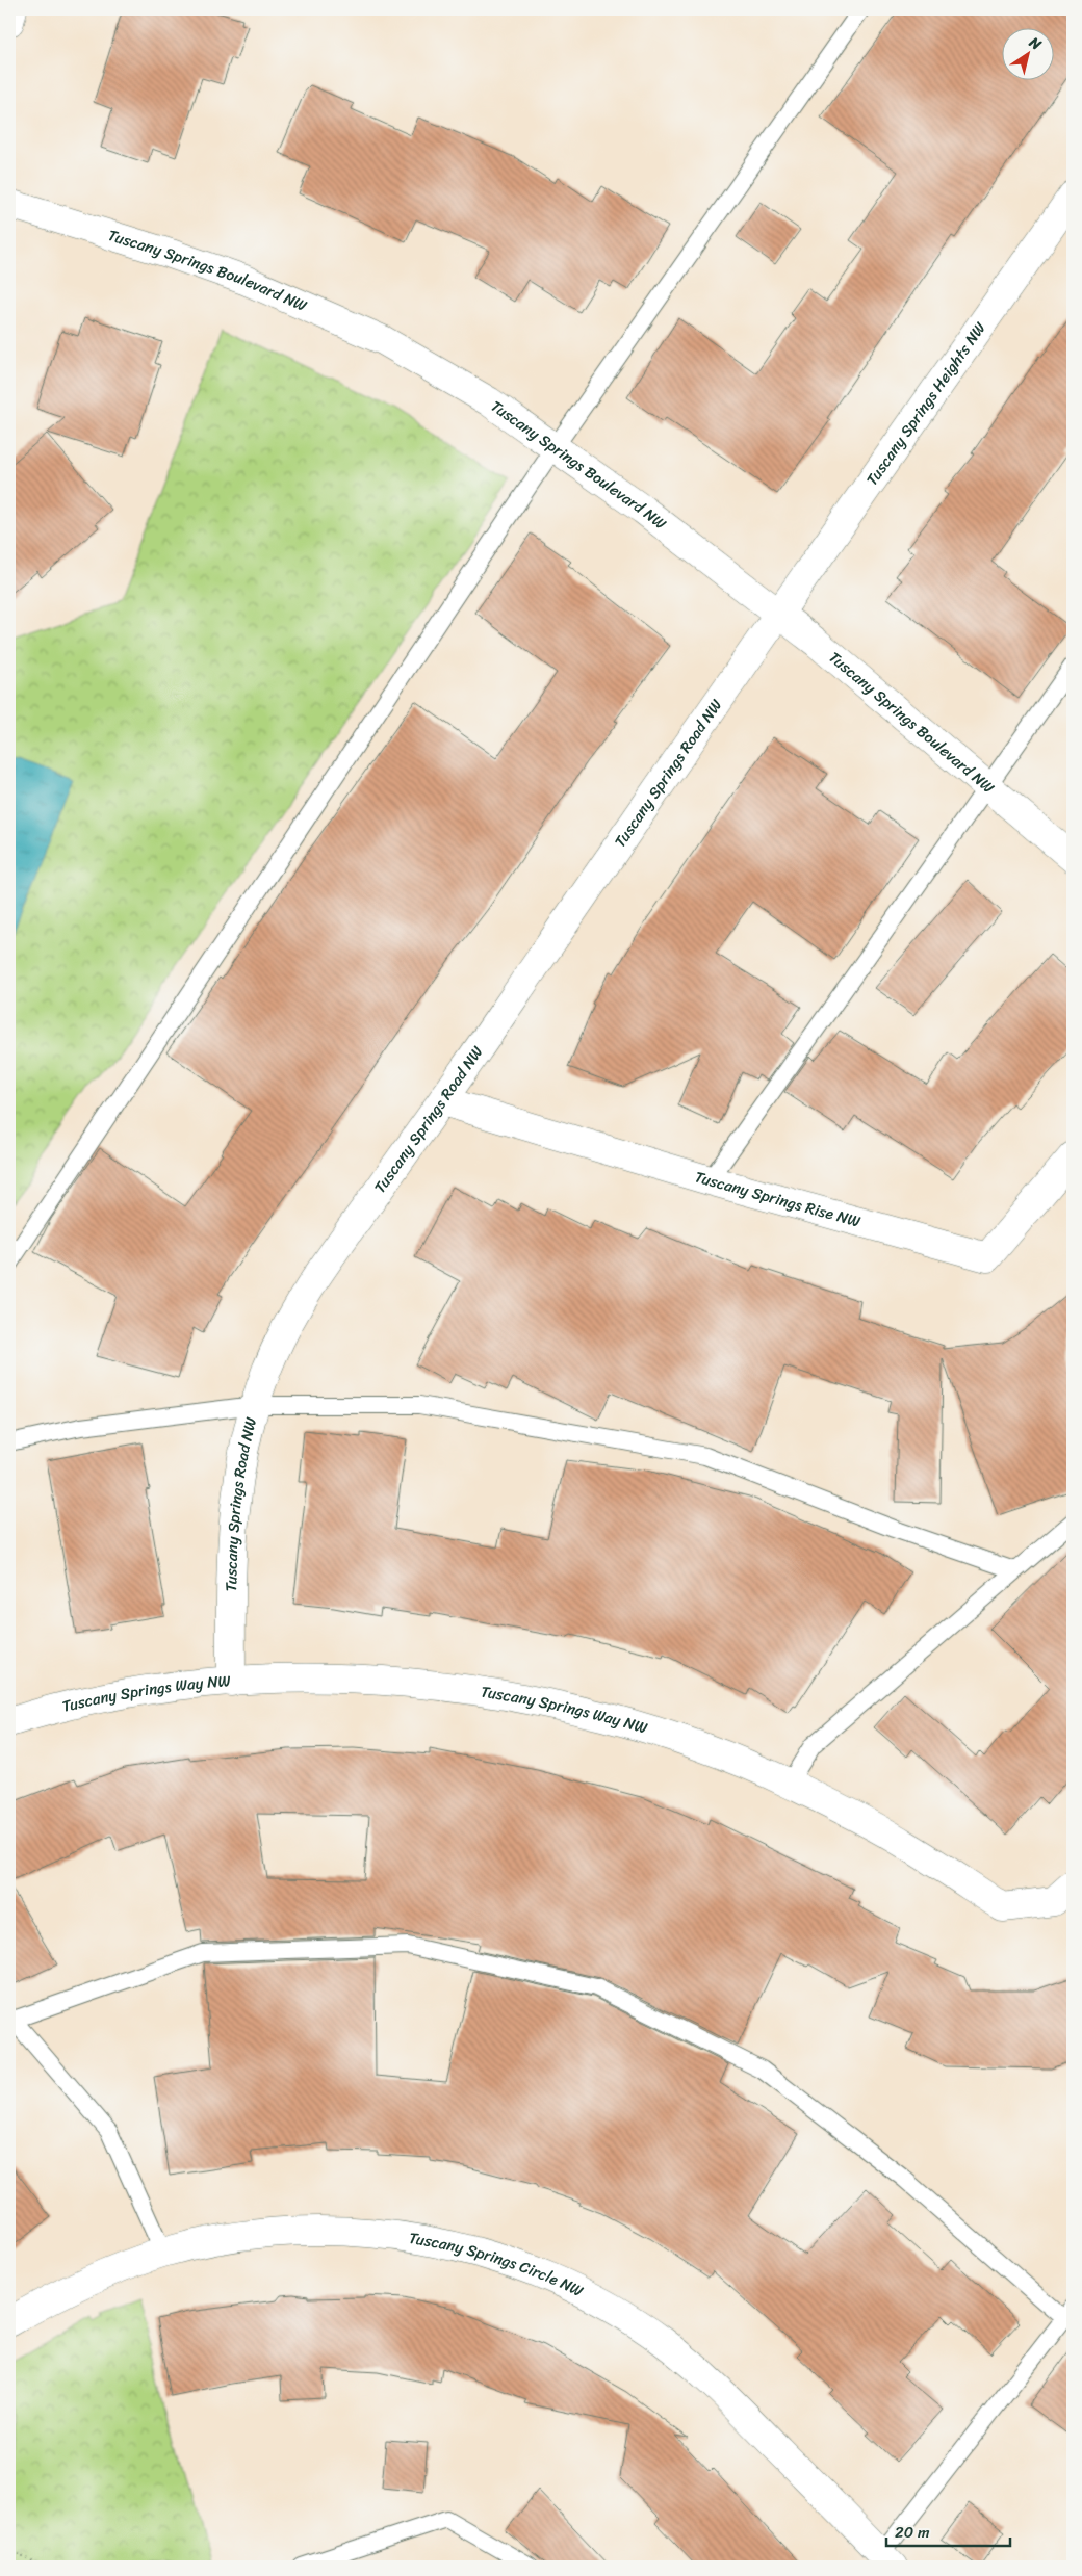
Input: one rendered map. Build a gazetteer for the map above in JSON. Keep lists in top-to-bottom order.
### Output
{
  "streets": {
    "street": [
      "Tuscany Springs Boulevard NW",
      "Tuscany Springs Heights NW",
      "Tuscany Springs Road NW",
      "Tuscany Springs Rise NW",
      "Tuscany Springs Way NW",
      "Tuscany Springs Circle NW"
    ]
  },
  "crossings": [
    ["Tuscany Springs Boulevard NW", "Tuscany Springs Heights NW"],
    ["Tuscany Springs Boulevard NW", "Tuscany Springs Road NW"],
    ["Tuscany Springs Heights NW", "Tuscany Springs Road NW"],
    ["Tuscany Springs Road NW", "Tuscany Springs Rise NW"],
    ["Tuscany Springs Road NW", "Tuscany Springs Way NW"]
  ],
  "scale_bar": "20 m",
  "north": "top right"
}
